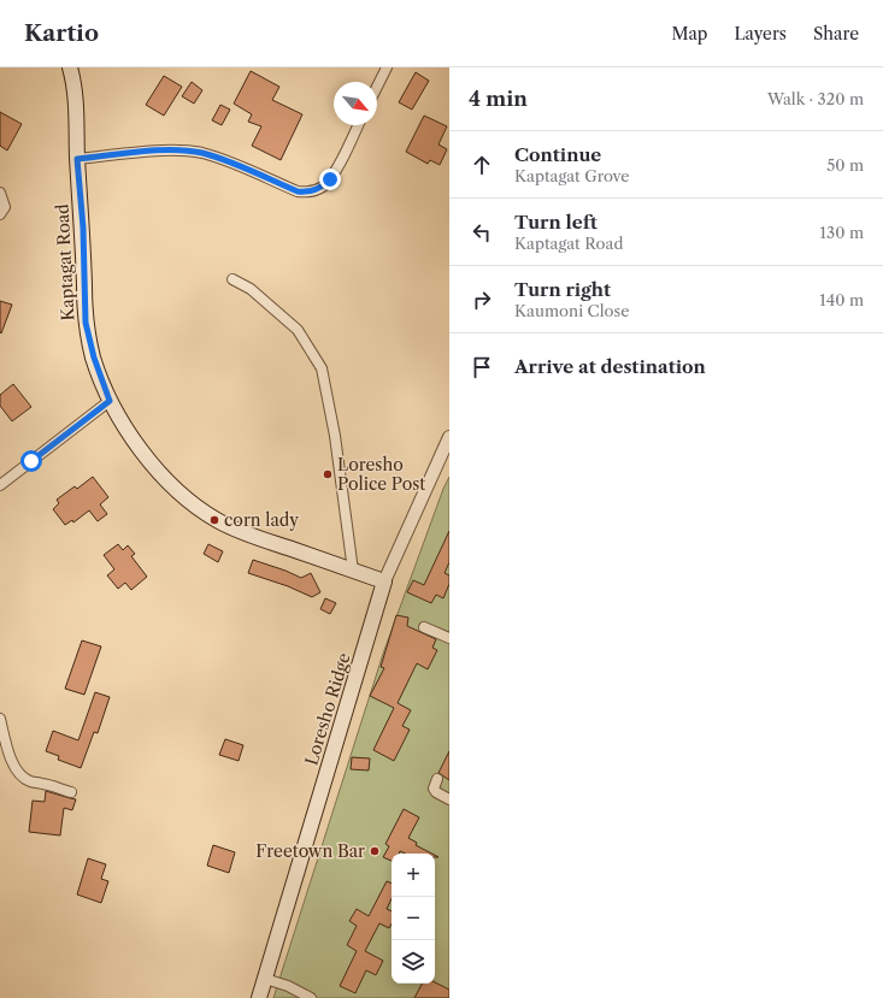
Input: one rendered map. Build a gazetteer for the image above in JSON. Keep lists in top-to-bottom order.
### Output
{
  "streets": {
    "main road": ["Kaptagat Road", "Loresho Ridge"]
  },
  "crossings": [
    ["Kaptagat Road", "Loresho Ridge"]
  ],
  "places": ["Loresho Police Post", "corn lady", "Freetown Bar"],
  "north": "bottom right",
  "page": {
    "header": "Kartio",
    "nav": ["Map", "Layers", "Share"],
    "heading": ["4 min", "Walk · 320 m"],
    "list": [
      ["Continue", "Kaptagat Grove", "50 m"],
      ["Turn left", "Kaptagat Road", "130 m"],
      ["Turn right", "Kaumoni Close", "140 m"],
      "Arrive at destination"
    ],
    "map_buttons": ["+", "−"]
  }
}
